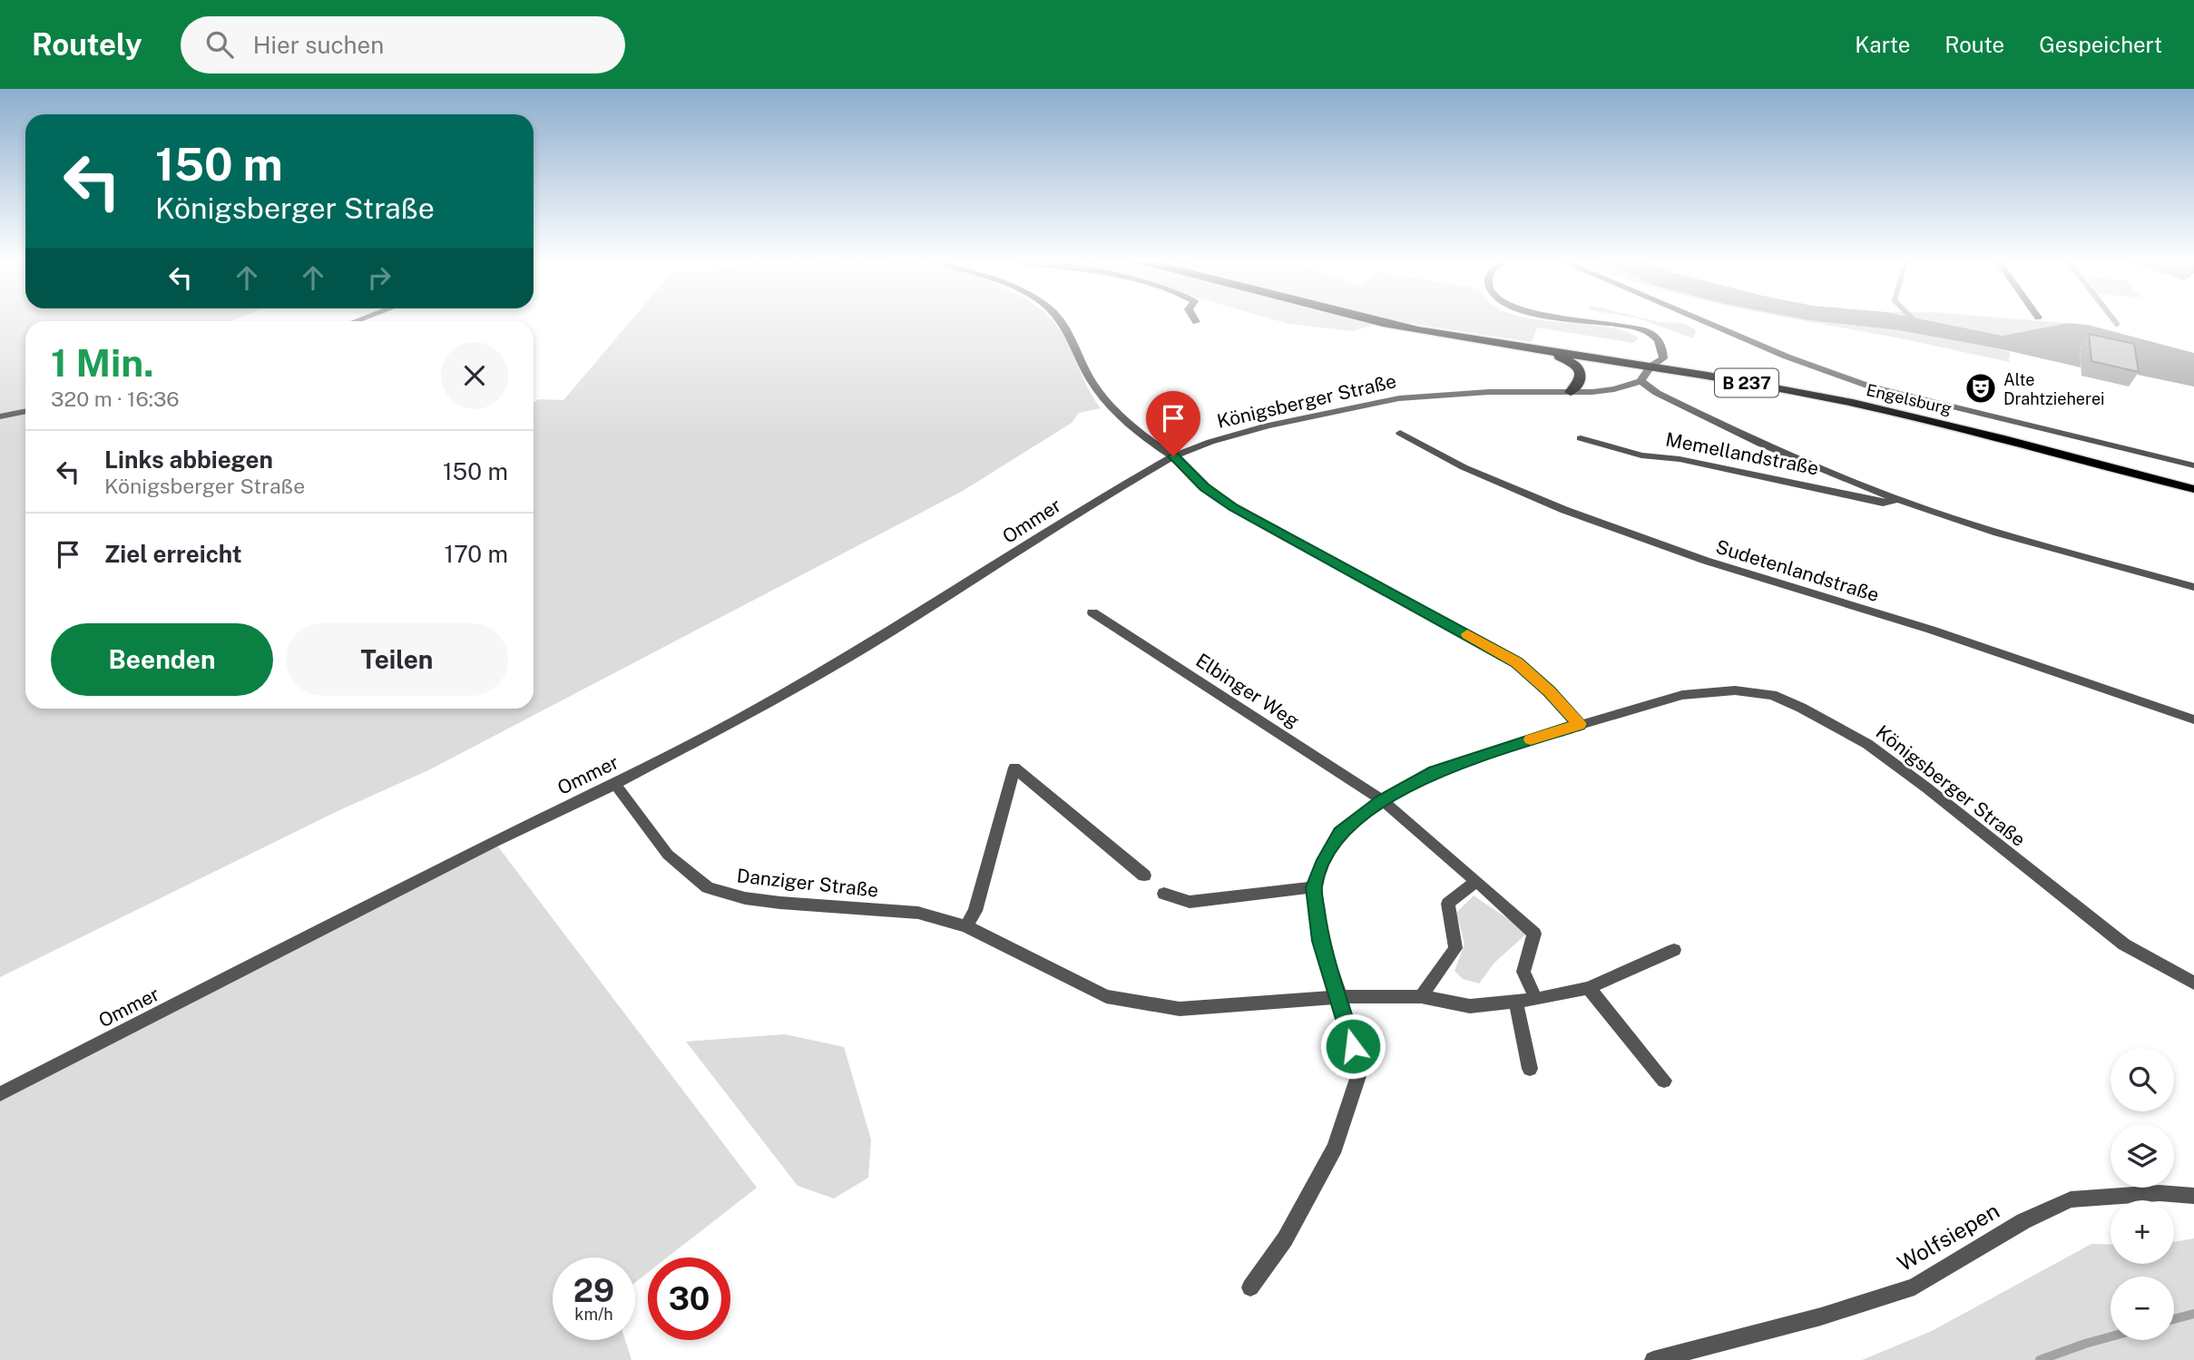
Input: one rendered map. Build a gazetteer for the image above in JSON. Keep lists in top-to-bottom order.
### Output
{
  "streets": {
    "main road": ["B 237", "Engelsburg"],
    "street": [
      "Königsberger Straße",
      "Memellandstraße",
      "Ommer",
      "Sudetenlandstraße",
      "Elbinger Weg",
      "Danziger Straße",
      "Wolfsiepen"
    ]
  },
  "crossings": [
    ["B 237", "Engelsburg"],
    ["Königsberger Straße", "Memellandstraße"],
    ["Königsberger Straße", "Ommer"],
    ["Königsberger Straße", "Elbinger Weg"],
    ["Ommer", "Danziger Straße"],
    ["Elbinger Weg", "Danziger Straße"]
  ],
  "places": {
    "theatre": ["Alte Drahtzieherei"]
  },
  "page": {
    "header": "Routely",
    "search": "Hier suchen",
    "nav": ["Karte", "Route", "Gespeichert"],
    "turn": ["150 m", "Königsberger Straße"],
    "heading": ["1 Min.", "320 m · 16:36"],
    "list": [
      {
        "name": "Links abbiegen",
        "note": "Königsberger Straße",
        "value": "150 m"
      },
      {
        "name": "Ziel erreicht",
        "value": "170 m"
      }
    ],
    "buttons": ["Beenden", "Teilen"],
    "map_buttons": ["+", "−"],
    "speed": "29 km/h",
    "limit": "30"
  }
}
